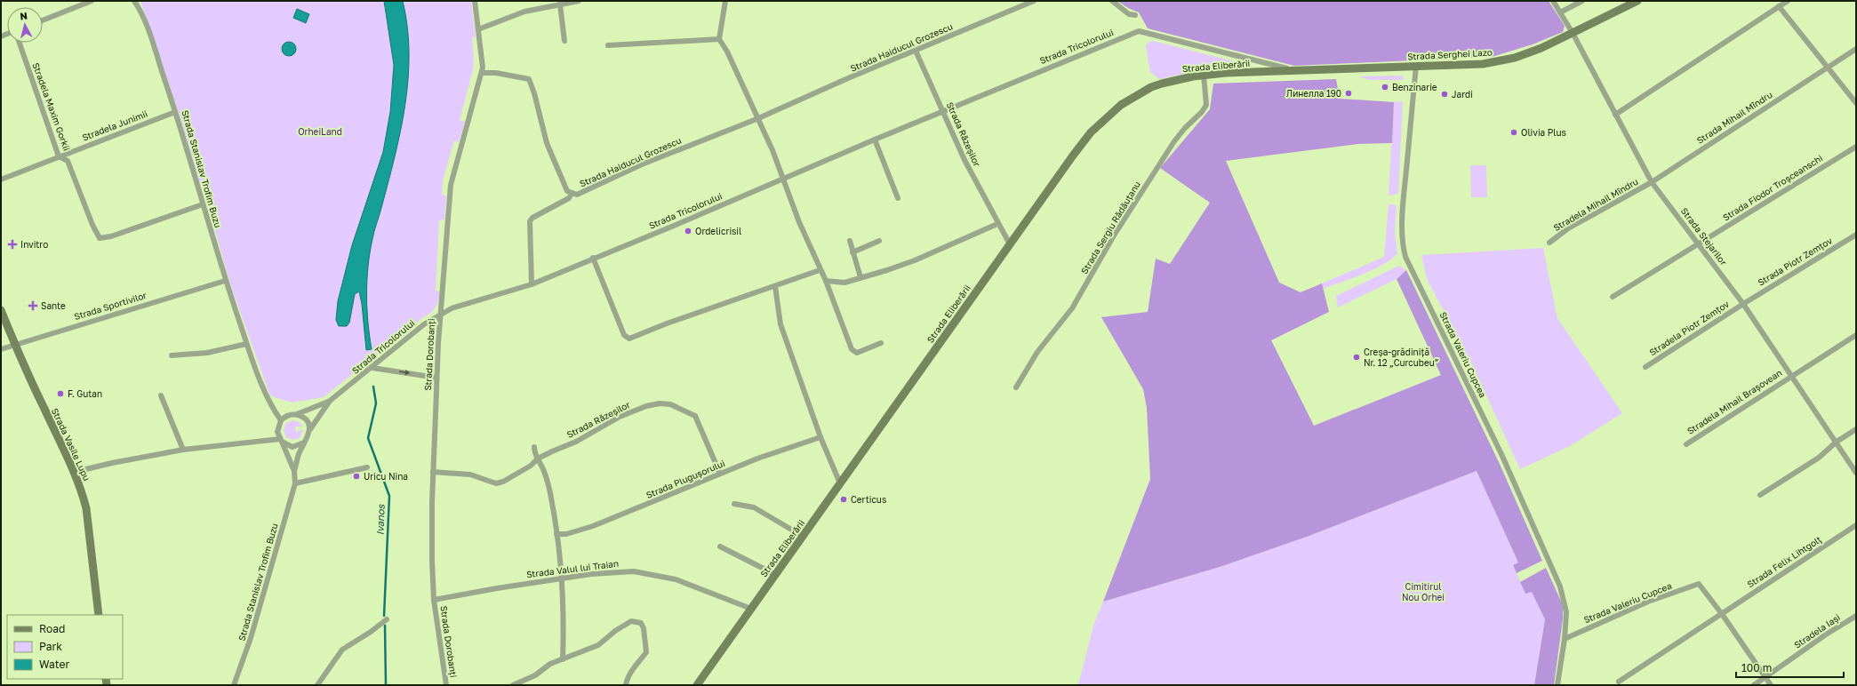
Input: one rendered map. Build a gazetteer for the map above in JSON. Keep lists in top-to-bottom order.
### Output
{
  "streets": {
    "street": [
      "Strada Tricolorului",
      "Strada Haiducul Grozescu",
      "Strada Serghei Lazo",
      "Strada Eliberării",
      "Stradela Maxim Gorkii",
      "Strada Mihail Mîndru",
      "Stradela Junimii",
      "Strada Răzeșilor",
      "Strada Stanislav Trofim Buzu",
      "Strada Fiodor Troșceanschi",
      "Stradela Mihail Mîndru",
      "Strada Sergiu Rădăuțanu",
      "Strada Stejarilor",
      "Strada Piotr Zemțov",
      "Strada Sportivilor",
      "Stradela Piotr Zemțov",
      "Strada Dorobanți",
      "Strada Valeriu Cupcea",
      "Stradela Mihail Brașovean",
      "Strada Vasile Lupu",
      "Strada Plugușorului",
      "Strada Felix Lihtgolţ",
      "Strada Valul lui Traian",
      "Stradela Iași"
    ]
  },
  "crossings": [
    ["Strada Tricolorului", "Strada Serghei Lazo"],
    ["Strada Tricolorului", "Strada Eliberării"],
    ["Strada Tricolorului", "Strada Răzeșilor"],
    ["Strada Tricolorului", "Strada Stanislav Trofim Buzu"],
    ["Strada Tricolorului", "Strada Dorobanți"],
    ["Strada Haiducul Grozescu", "Strada Răzeșilor"],
    ["Strada Haiducul Grozescu", "Strada Dorobanți"],
    ["Strada Serghei Lazo", "Strada Eliberării"],
    ["Strada Serghei Lazo", "Strada Stejarilor"],
    ["Strada Serghei Lazo", "Strada Valeriu Cupcea"],
    ["Strada Eliberării", "Strada Răzeșilor"],
    ["Strada Eliberării", "Strada Sergiu Rădăuțanu"],
    ["Strada Eliberării", "Strada Valul lui Traian"],
    ["Stradela Maxim Gorkii", "Stradela Junimii"],
    ["Stradela Maxim Gorkii", "Strada Stanislav Trofim Buzu"],
    ["Strada Mihail Mîndru", "Stradela Mihail Mîndru"],
    ["Strada Mihail Mîndru", "Strada Stejarilor"],
    ["Stradela Junimii", "Strada Stanislav Trofim Buzu"],
    ["Strada Răzeșilor", "Strada Dorobanți"],
    ["Strada Răzeșilor", "Strada Plugușorului"],
    ["Strada Stanislav Trofim Buzu", "Strada Sportivilor"],
    ["Strada Fiodor Troșceanschi", "Strada Stejarilor"],
    ["Stradela Mihail Mîndru", "Strada Stejarilor"],
    ["Strada Stejarilor", "Strada Piotr Zemțov"],
    ["Strada Stejarilor", "Stradela Piotr Zemțov"],
    ["Strada Stejarilor", "Stradela Mihail Brașovean"],
    ["Strada Piotr Zemțov", "Stradela Piotr Zemțov"],
    ["Strada Sportivilor", "Strada Vasile Lupu"],
    ["Strada Dorobanți", "Strada Valul lui Traian"],
    ["Strada Valeriu Cupcea", "Strada Felix Lihtgolţ"]
  ],
  "water": ["Ivanos"],
  "parks": ["OrheiLand", "Cimitirul Nou Orhei"],
  "places": {
    "other": [
      "Benzinarie",
      "Линелла 190",
      "Jardi",
      "Olivia Plus",
      "Ordelicrisil",
      "Creșa-grădiniță Nr. 12 „Curcubeu”",
      "F. Gutan",
      "Uricu Nina",
      "Certicus"
    ],
    "health": ["Invitro", "Sante"]
  },
  "legend": ["Road", "Park", "Water"],
  "scale_bar": "100 m",
  "north": "top"
}
